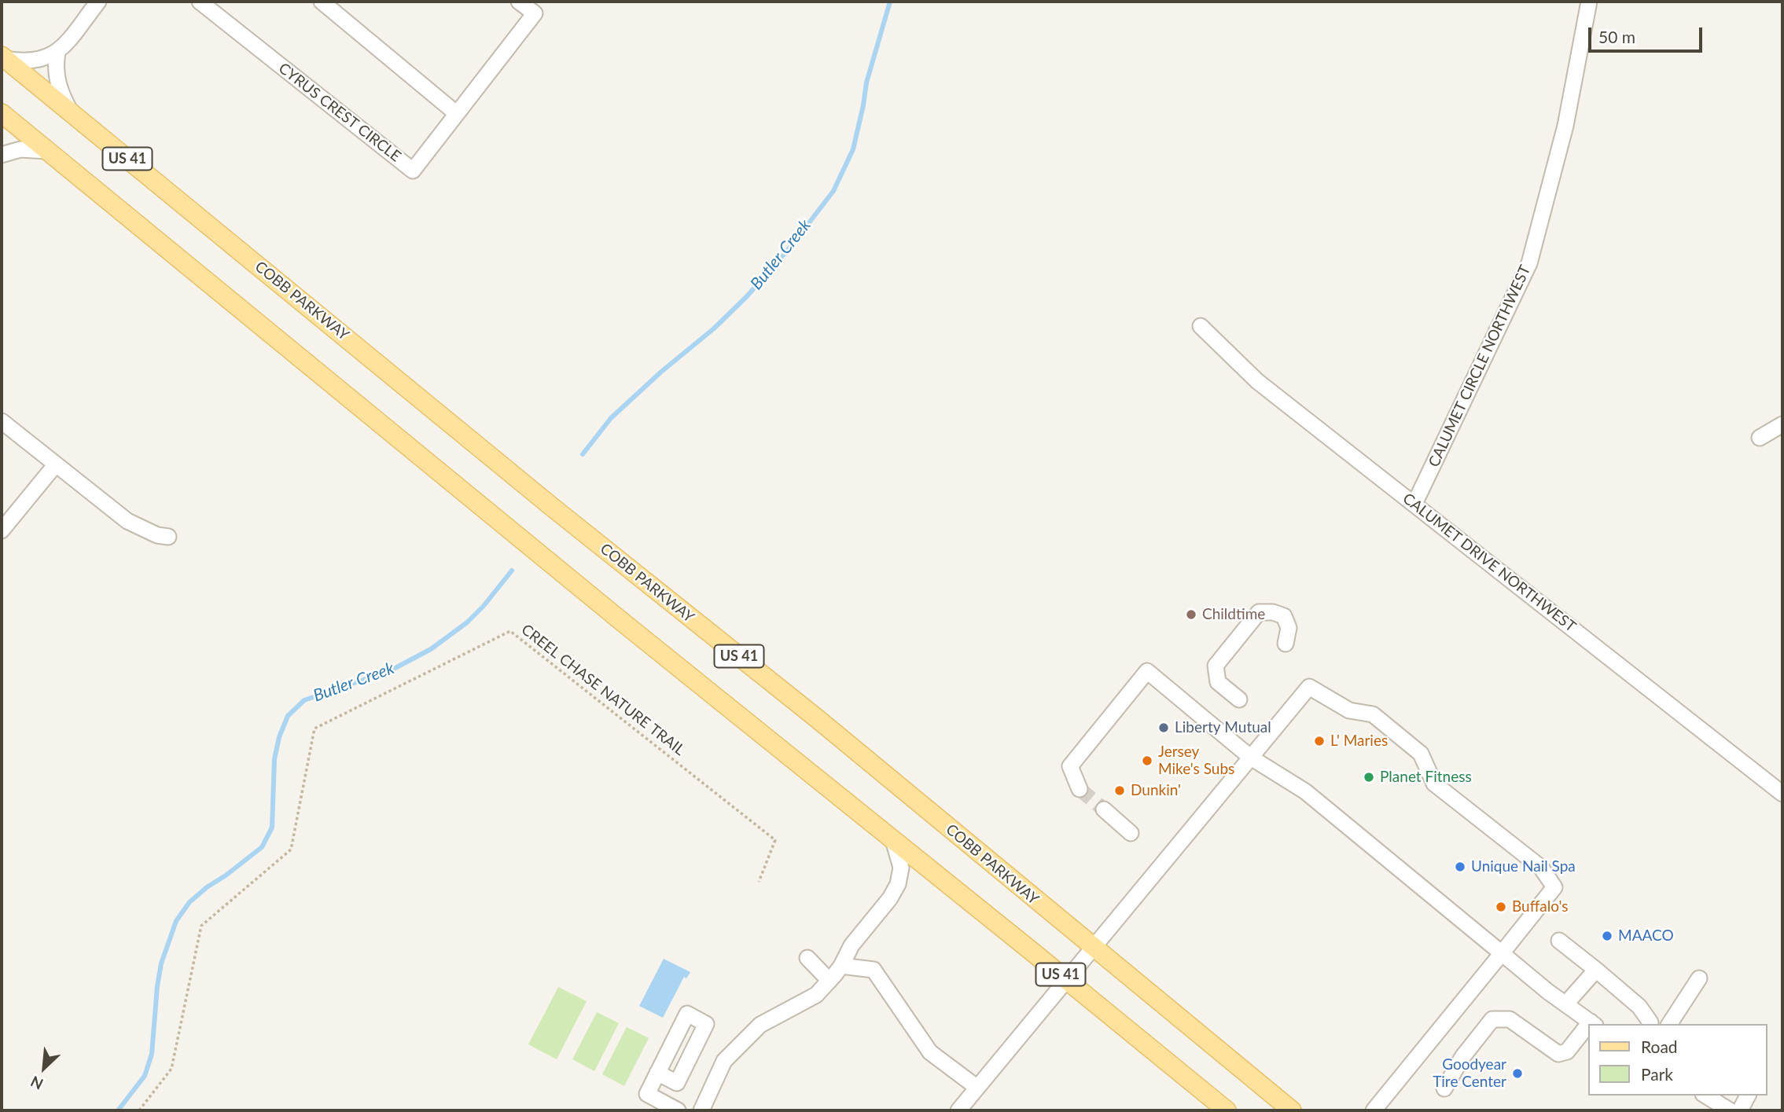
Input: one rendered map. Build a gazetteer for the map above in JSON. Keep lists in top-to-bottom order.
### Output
{
  "streets": {
    "main road": ["US 41", "COBB PARKWAY"],
    "street": ["CYRUS CREST CIRCLE", "CALUMET CIRCLE NORTHWEST", "CALUMET DRIVE NORTHWEST"],
    "path": ["CREEL CHASE NATURE TRAIL"]
  },
  "crossings": [
    ["CALUMET CIRCLE NORTHWEST", "CALUMET DRIVE NORTHWEST"]
  ],
  "water": ["Butler Creek"],
  "places": [
    "Childtime",
    "Liberty Mutual",
    "L' Maries",
    "Jersey Mike's Subs",
    "Planet Fitness",
    "Dunkin'",
    "Unique Nail Spa",
    "Buffalo's",
    "MAACO",
    "Goodyear Tire Center"
  ],
  "legend": ["Road", "Park"],
  "scale_bar": "50 m",
  "north": "bottom left"
}
